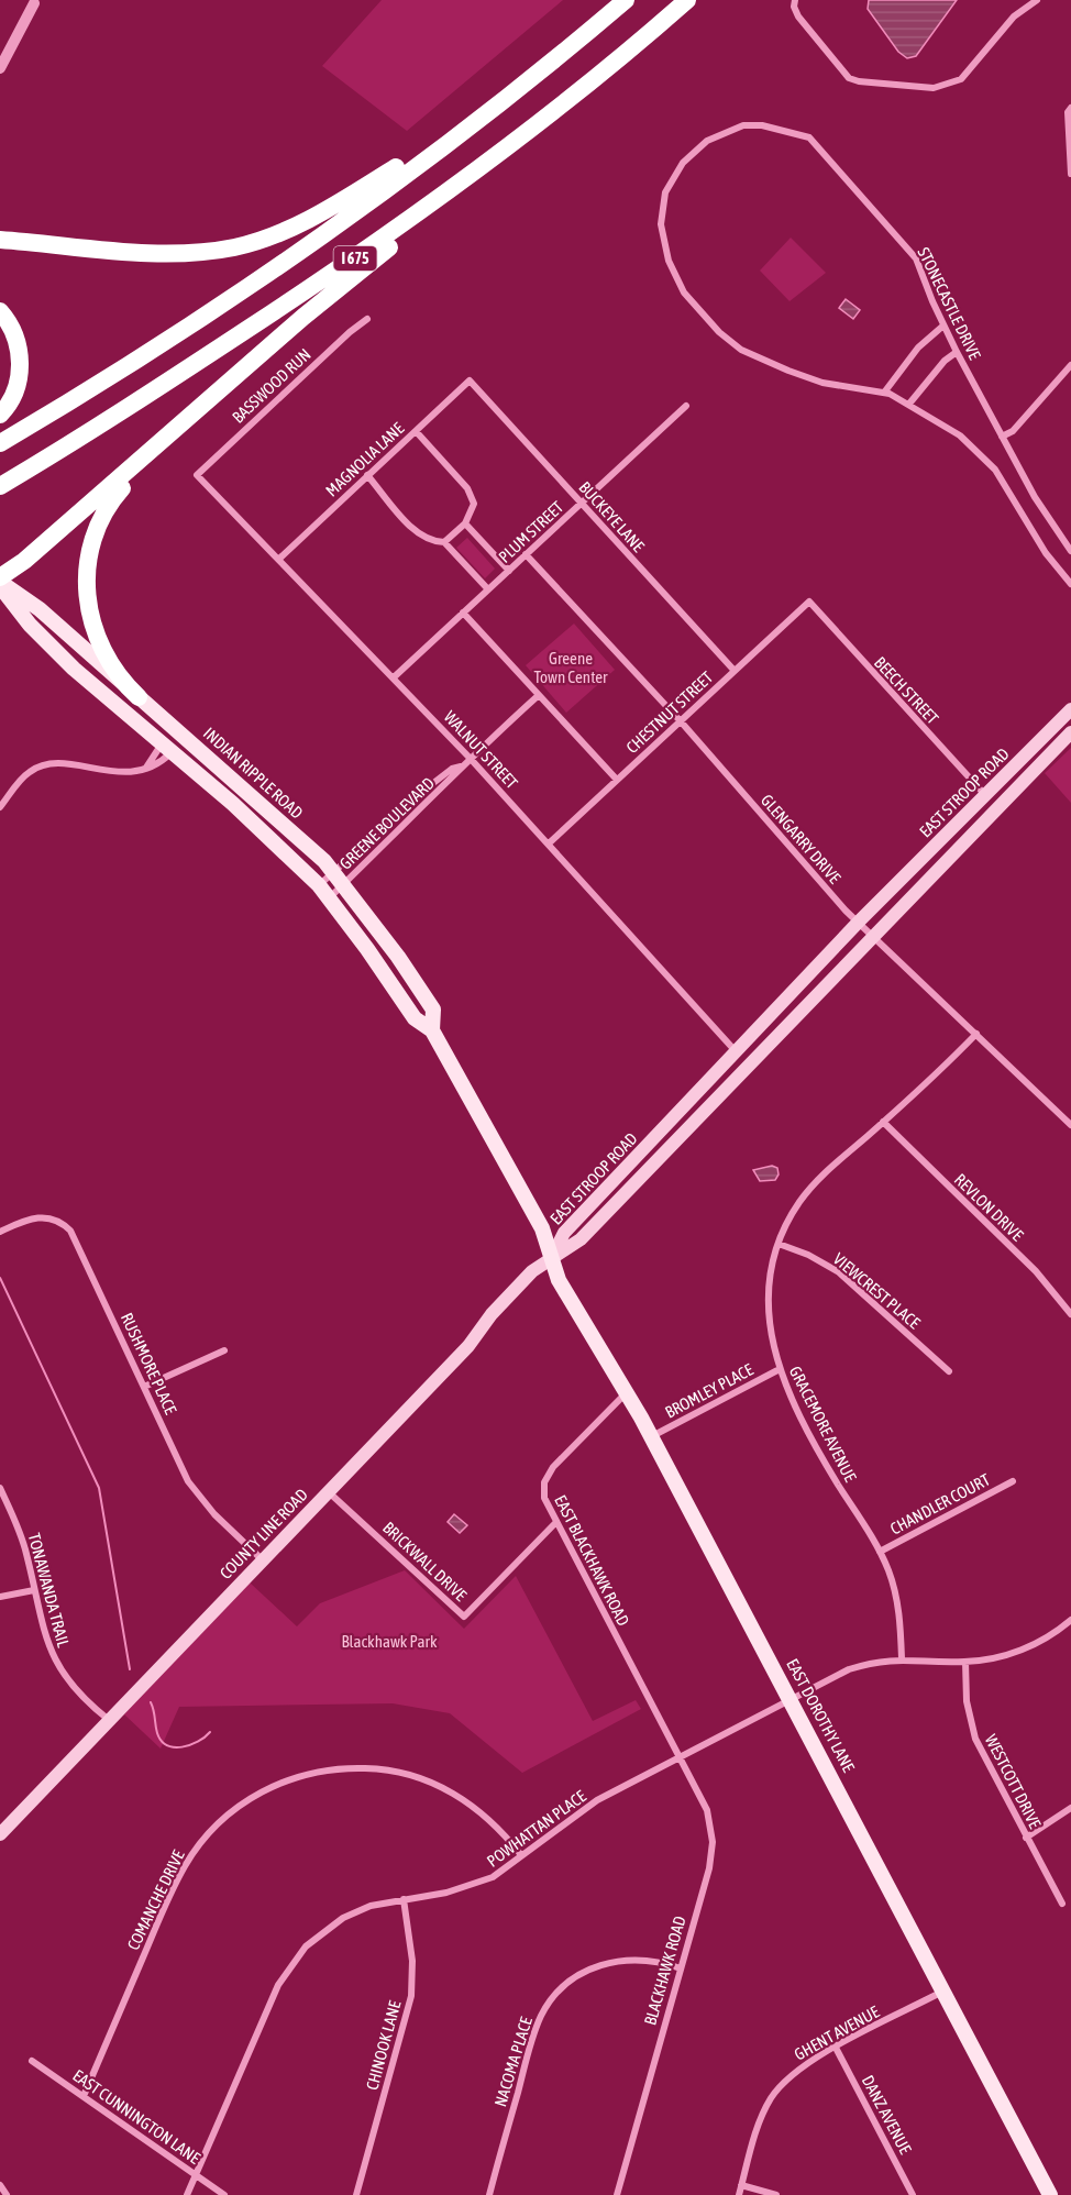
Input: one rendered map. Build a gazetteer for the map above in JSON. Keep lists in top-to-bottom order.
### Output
{
  "streets": {
    "highway": ["I 675"],
    "main road": [
      "INDIAN RIPPLE ROAD",
      "EAST STROOP ROAD",
      "COUNTY LINE ROAD",
      "EAST DOROTHY LANE"
    ],
    "street": [
      "STONECASTLE DRIVE",
      "BASSWOOD RUN",
      "MAGNOLIA LANE",
      "BUCKEYE LANE",
      "PLUM STREET",
      "BEECH STREET",
      "CHESTNUT STREET",
      "WALNUT STREET",
      "GREENE BOULEVARD",
      "GLENGARRY DRIVE",
      "REVLON DRIVE",
      "VIEWCREST PLACE",
      "RUSHMORE PLACE",
      "BROMLEY PLACE",
      "GRACEMORE AVENUE",
      "CHANDLER COURT",
      "EAST BLACKHAWK ROAD",
      "BRICKWALL DRIVE",
      "TONAWANDA TRAIL",
      "WESTCOTT DRIVE",
      "POWHATTAN PLACE",
      "COMANCHE DRIVE",
      "BLACKHAWK ROAD",
      "GHENT AVENUE",
      "CHINOOK LANE",
      "NACOMA PLACE",
      "DANZ AVENUE",
      "EAST CUNNINGTON LANE"
    ]
  },
  "crossings": [
    ["BASSWOOD RUN", "WALNUT STREET"],
    ["MAGNOLIA LANE", "BUCKEYE LANE"],
    ["MAGNOLIA LANE", "WALNUT STREET"],
    ["BUCKEYE LANE", "PLUM STREET"],
    ["BUCKEYE LANE", "CHESTNUT STREET"],
    ["PLUM STREET", "WALNUT STREET"],
    ["PLUM STREET", "GLENGARRY DRIVE"],
    ["BEECH STREET", "CHESTNUT STREET"],
    ["BEECH STREET", "EAST STROOP ROAD"],
    ["CHESTNUT STREET", "WALNUT STREET"],
    ["CHESTNUT STREET", "GLENGARRY DRIVE"],
    ["WALNUT STREET", "EAST STROOP ROAD"],
    ["WALNUT STREET", "GREENE BOULEVARD"],
    ["INDIAN RIPPLE ROAD", "EAST STROOP ROAD"],
    ["INDIAN RIPPLE ROAD", "GREENE BOULEVARD"],
    ["INDIAN RIPPLE ROAD", "COUNTY LINE ROAD"],
    ["INDIAN RIPPLE ROAD", "EAST DOROTHY LANE"],
    ["EAST STROOP ROAD", "GLENGARRY DRIVE"],
    ["EAST STROOP ROAD", "COUNTY LINE ROAD"],
    ["EAST STROOP ROAD", "EAST DOROTHY LANE"],
    ["GLENGARRY DRIVE", "GRACEMORE AVENUE"],
    ["REVLON DRIVE", "GRACEMORE AVENUE"],
    ["VIEWCREST PLACE", "GRACEMORE AVENUE"],
    ["RUSHMORE PLACE", "COUNTY LINE ROAD"],
    ["BROMLEY PLACE", "GRACEMORE AVENUE"],
    ["BROMLEY PLACE", "EAST DOROTHY LANE"],
    ["GRACEMORE AVENUE", "CHANDLER COURT"],
    ["GRACEMORE AVENUE", "POWHATTAN PLACE"],
    ["COUNTY LINE ROAD", "BRICKWALL DRIVE"],
    ["COUNTY LINE ROAD", "TONAWANDA TRAIL"],
    ["COUNTY LINE ROAD", "EAST DOROTHY LANE"],
    ["EAST BLACKHAWK ROAD", "BRICKWALL DRIVE"],
    ["EAST BLACKHAWK ROAD", "EAST DOROTHY LANE"],
    ["EAST BLACKHAWK ROAD", "POWHATTAN PLACE"],
    ["EAST BLACKHAWK ROAD", "BLACKHAWK ROAD"],
    ["EAST DOROTHY LANE", "POWHATTAN PLACE"],
    ["EAST DOROTHY LANE", "GHENT AVENUE"],
    ["WESTCOTT DRIVE", "POWHATTAN PLACE"],
    ["POWHATTAN PLACE", "COMANCHE DRIVE"],
    ["POWHATTAN PLACE", "BLACKHAWK ROAD"],
    ["POWHATTAN PLACE", "CHINOOK LANE"],
    ["POWHATTAN PLACE", "EAST CUNNINGTON LANE"],
    ["COMANCHE DRIVE", "EAST CUNNINGTON LANE"],
    ["BLACKHAWK ROAD", "NACOMA PLACE"],
    ["GHENT AVENUE", "DANZ AVENUE"]
  ],
  "parks": ["Greene Town Center", "Blackhawk Park"]
}
